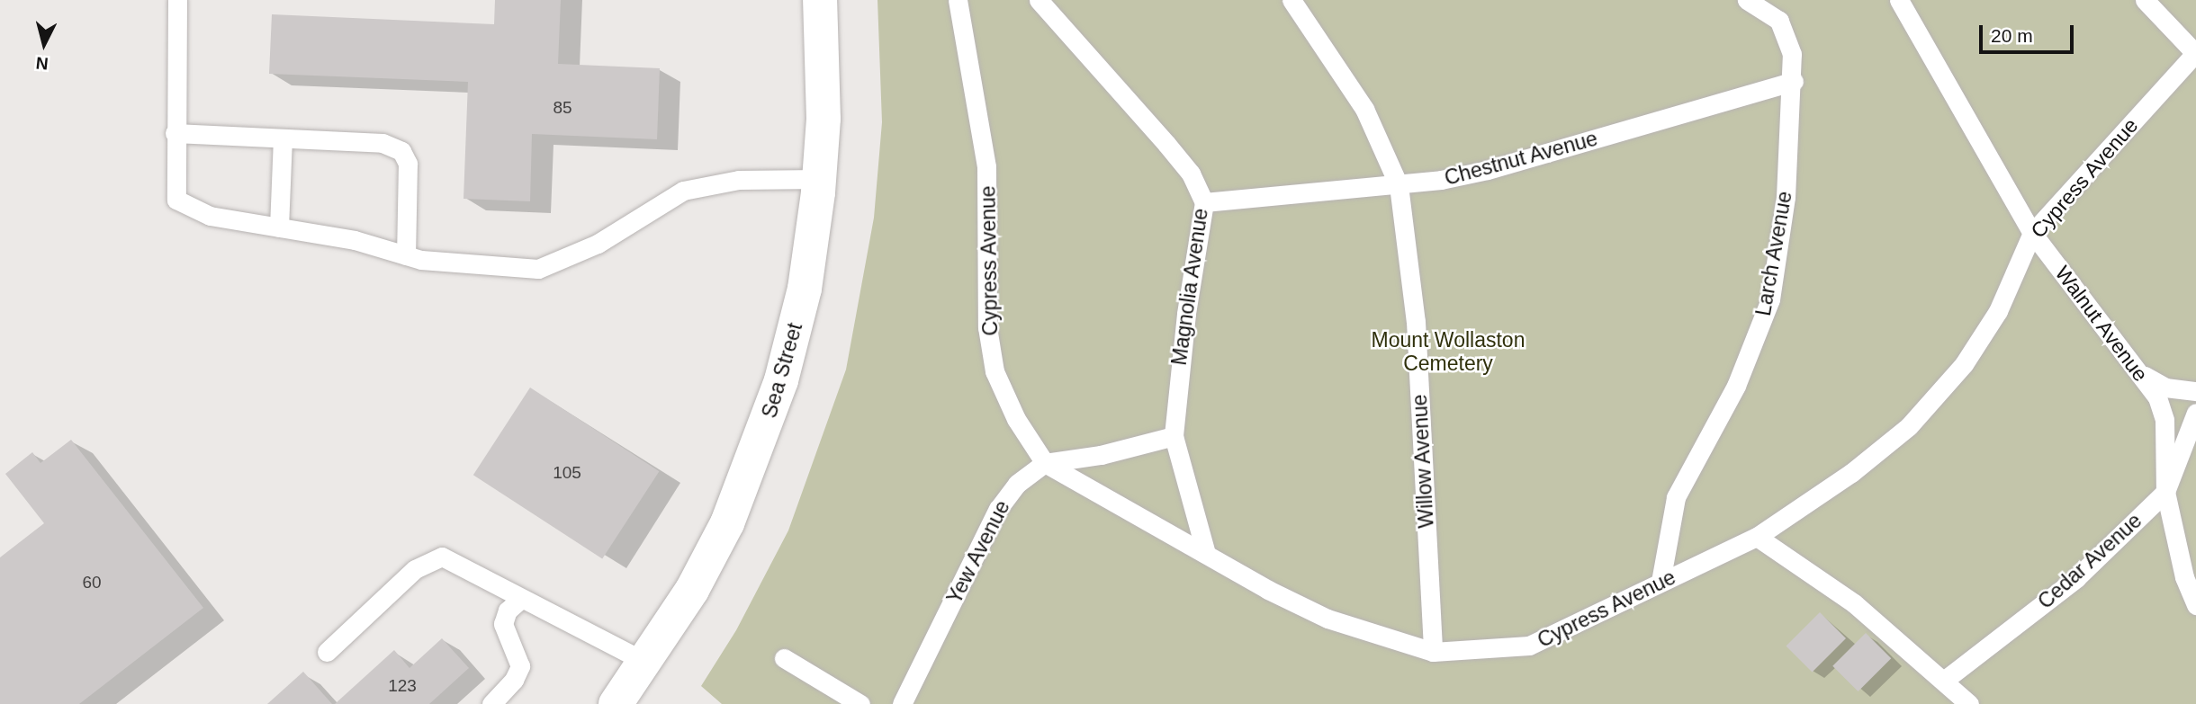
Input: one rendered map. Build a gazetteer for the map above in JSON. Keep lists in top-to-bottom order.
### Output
{
  "streets": {
    "main road": ["Sea Street"],
    "lane": [
      "Chestnut Avenue",
      "Cypress Avenue",
      "Larch Avenue",
      "Magnolia Avenue",
      "Walnut Avenue",
      "Willow Avenue",
      "Yew Avenue",
      "Cedar Avenue"
    ]
  },
  "crossings": [
    ["Chestnut Avenue", "Larch Avenue"],
    ["Chestnut Avenue", "Magnolia Avenue"],
    ["Chestnut Avenue", "Willow Avenue"],
    ["Cypress Avenue", "Larch Avenue"],
    ["Cypress Avenue", "Magnolia Avenue"],
    ["Cypress Avenue", "Walnut Avenue"],
    ["Cypress Avenue", "Willow Avenue"],
    ["Cypress Avenue", "Yew Avenue"],
    ["Magnolia Avenue", "Yew Avenue"],
    ["Walnut Avenue", "Cedar Avenue"]
  ],
  "parks": ["Mount Wollaston Cemetery"],
  "house_numbers": [
    "85",
    "105",
    "60",
    "123"
  ],
  "scale_bar": "20 m",
  "north": "bottom"
}
